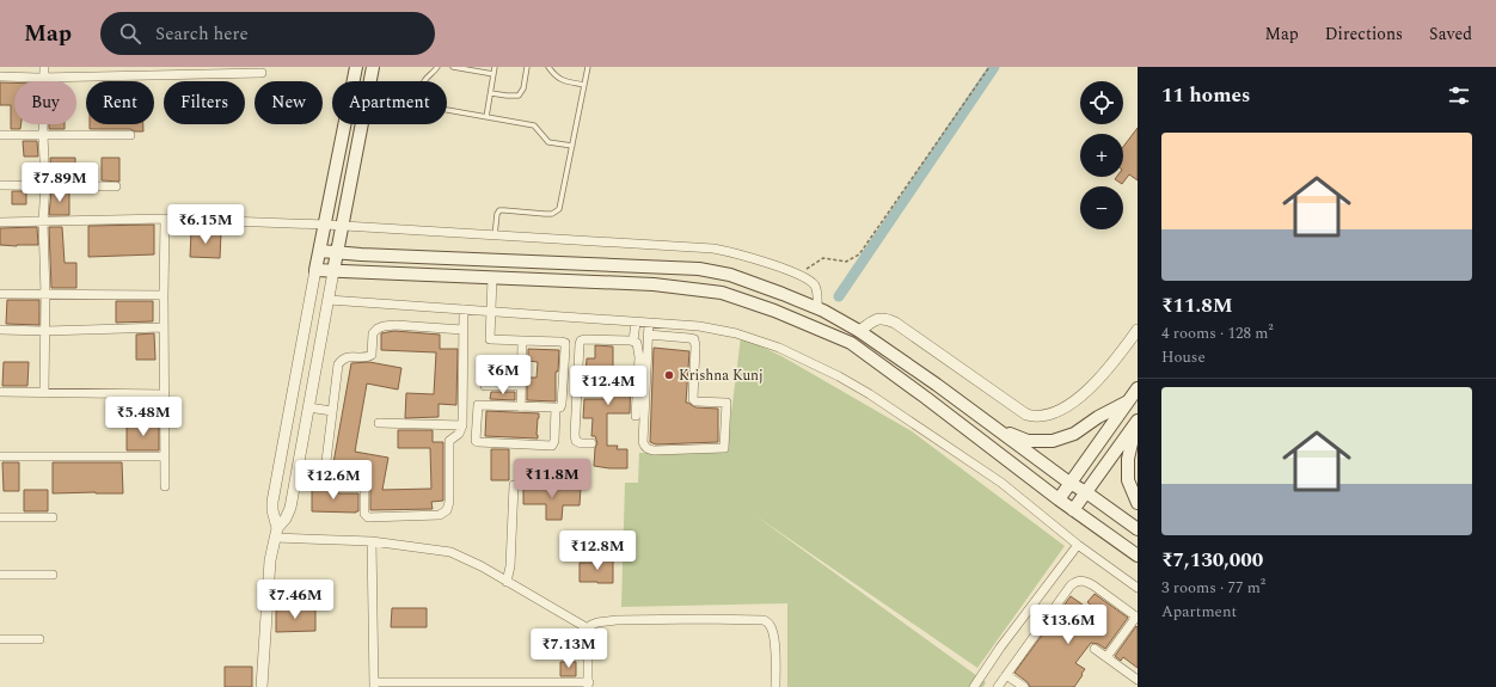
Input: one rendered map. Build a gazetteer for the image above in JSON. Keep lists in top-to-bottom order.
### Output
{
  "places": ["Krishna Kunj"],
  "page": {
    "header": "Map",
    "search": "Search here",
    "nav": ["Map", "Directions", "Saved"],
    "heading": "11 homes",
    "map_buttons": ["+", "−"],
    "chip": [
      "Buy",
      "Rent",
      "Filters",
      "New",
      "Apartment"
    ],
    "list": [
      {
        "name": "₹11.8M",
        "note": "4 rooms · 128 m² · House"
      },
      {
        "name": "₹7,130,000",
        "note": "3 rooms · 77 m² · Apartment"
      }
    ],
    "price": [
      "₹7.89M",
      "₹6.15M",
      "₹6M",
      "₹12.4M",
      "₹5.48M",
      "₹11.8M",
      "₹12.6M",
      "₹12.8M",
      "₹7.46M",
      "₹13.6M",
      "₹7.13M"
    ]
  }
}
